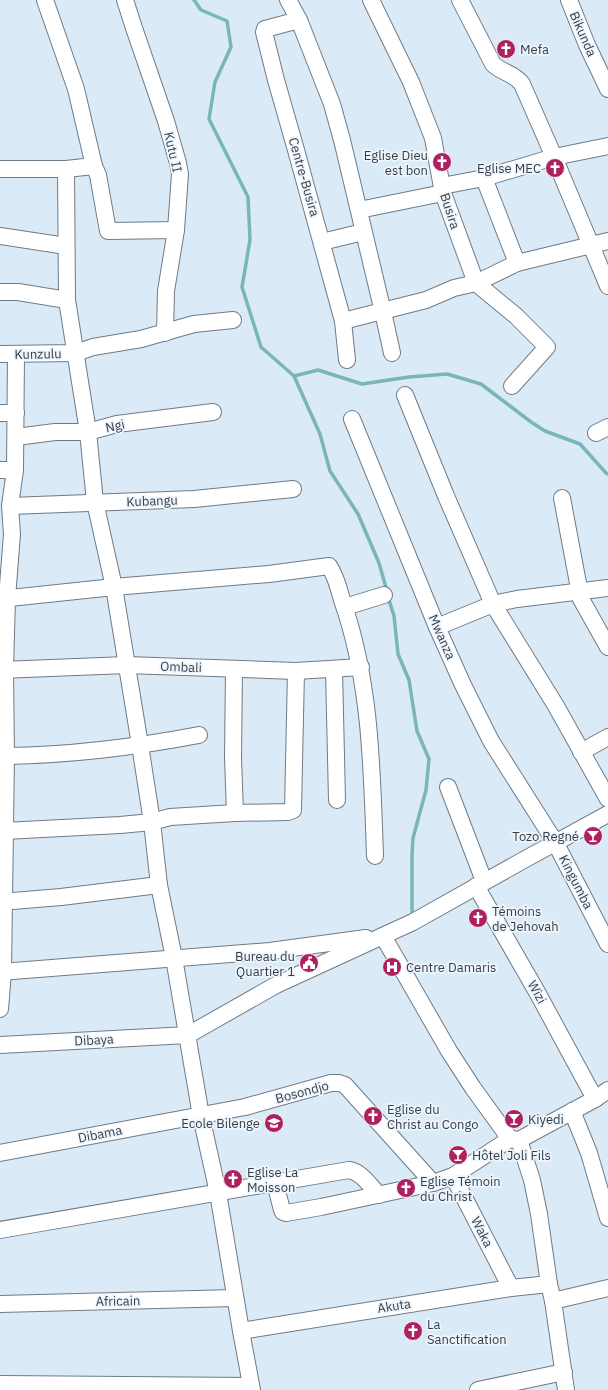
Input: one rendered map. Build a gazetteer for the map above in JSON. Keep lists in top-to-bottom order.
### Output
{
  "streets": {
    "street": [
      "Bikunda",
      "Kutu II",
      "Centre-Busira",
      "Busira",
      "Kunzulu",
      "Ngi",
      "Kubangu",
      "Mwanza",
      "Ombali",
      "Kingumba",
      "Wizi",
      "Dibaya",
      "Bosondjo",
      "Dibama",
      "Waka",
      "Africain",
      "Akuta"
    ]
  },
  "crossings": [
    ["Kutu II", "Kunzulu"],
    ["Mwanza", "Kingumba"],
    ["Bosondjo", "Dibama"],
    ["Waka", "Akuta"]
  ],
  "places": {
    "church": [
      "Mefa",
      "Eglise Dieu est bon",
      "Eglise MEC",
      "Témoins de Jehovah",
      "Eglise du Christ au Congo",
      "Eglise La Moisson",
      "Eglise Témoin du Christ",
      "La Sanctification"
    ],
    "bar": ["Tozo Regné", "Kiyedi", "Hôtel Joli Fils"],
    "public building": ["Bureau du Quartier 1"],
    "hospital": ["Centre Damaris"],
    "school or university": ["Ecole Bilenge"]
  }
}
